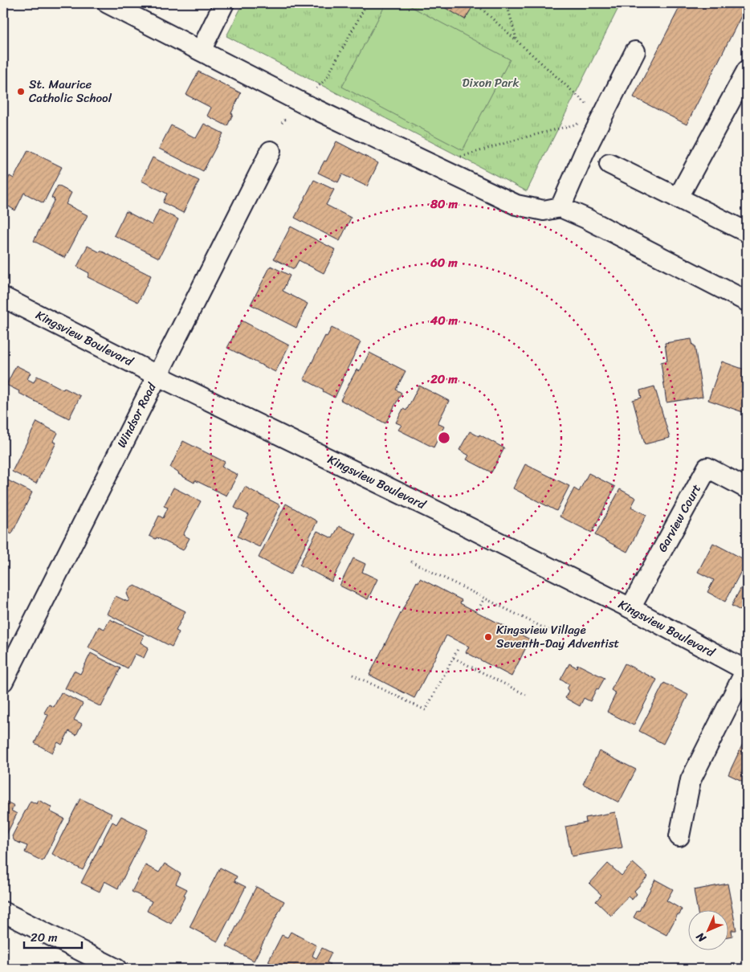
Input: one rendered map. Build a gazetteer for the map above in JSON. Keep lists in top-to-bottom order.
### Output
{
  "streets": {
    "street": ["Kingsview Boulevard", "Windsor Road", "Garview Court"]
  },
  "crossings": [
    ["Kingsview Boulevard", "Windsor Road"],
    ["Kingsview Boulevard", "Garview Court"]
  ],
  "parks": ["Dixon Park"],
  "places": ["St. Maurice Catholic School", "Kingsview Village Seventh-Day Adventist"],
  "scale_bar": "20 m",
  "north": "bottom left",
  "rings": [
    "80 m",
    "60 m",
    "40 m",
    "20 m"
  ]
}
